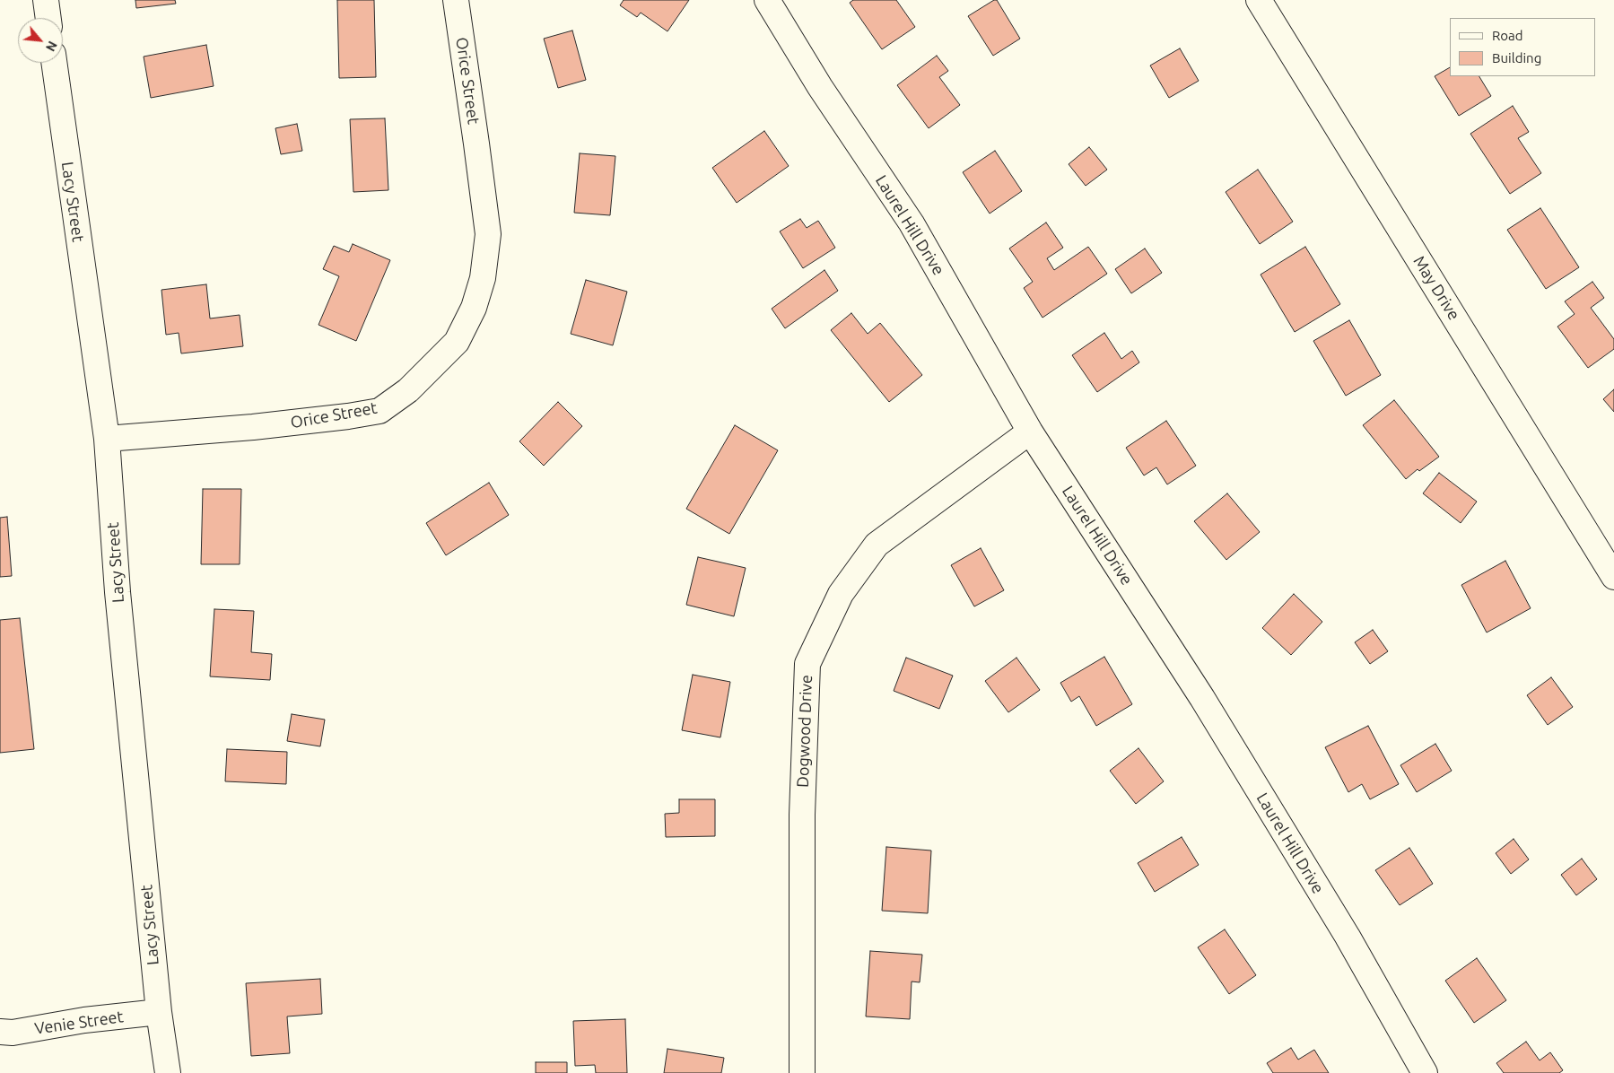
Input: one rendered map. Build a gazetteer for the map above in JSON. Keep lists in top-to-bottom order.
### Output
{
  "streets": {
    "street": [
      "Orice Street",
      "Lacy Street",
      "Laurel Hill Drive",
      "May Drive",
      "Dogwood Drive",
      "Venie Street"
    ]
  },
  "crossings": [
    ["Orice Street", "Lacy Street"],
    ["Lacy Street", "Venie Street"],
    ["Laurel Hill Drive", "Dogwood Drive"]
  ],
  "legend": ["Road", "Building"],
  "north": "bottom right"
}
